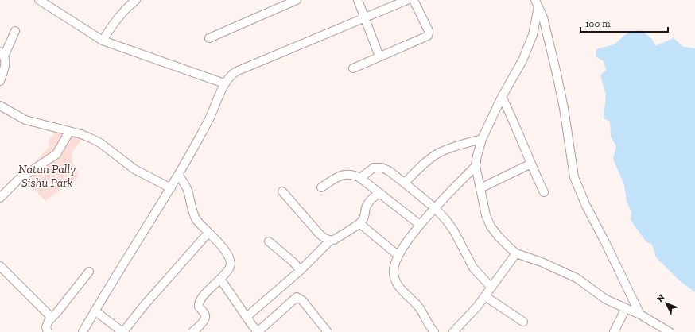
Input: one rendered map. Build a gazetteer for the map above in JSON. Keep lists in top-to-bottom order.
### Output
{
  "parks": ["Natun Pally Sishu Park"],
  "scale_bar": "100 m",
  "north": "top left"
}
